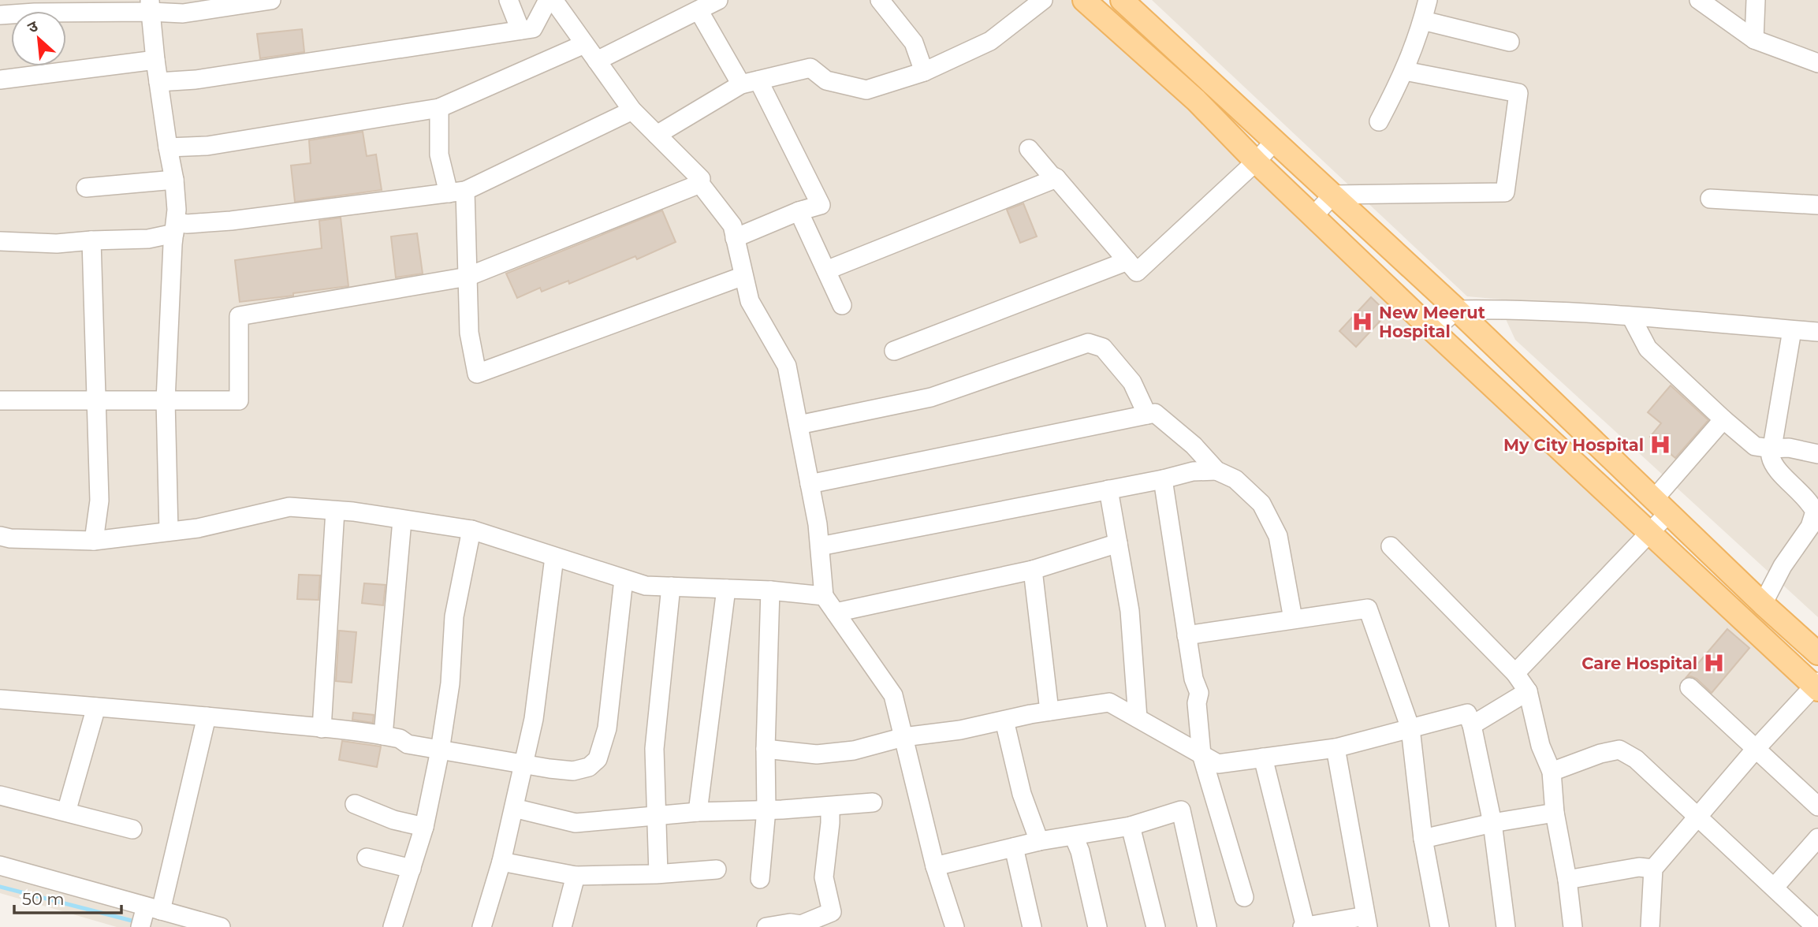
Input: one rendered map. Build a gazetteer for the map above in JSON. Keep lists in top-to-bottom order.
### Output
{
  "places": {
    "hospital": ["New Meerut Hospital", "My City Hospital", "Care Hospital"]
  },
  "scale_bar": "50 m",
  "north": "top left"
}
